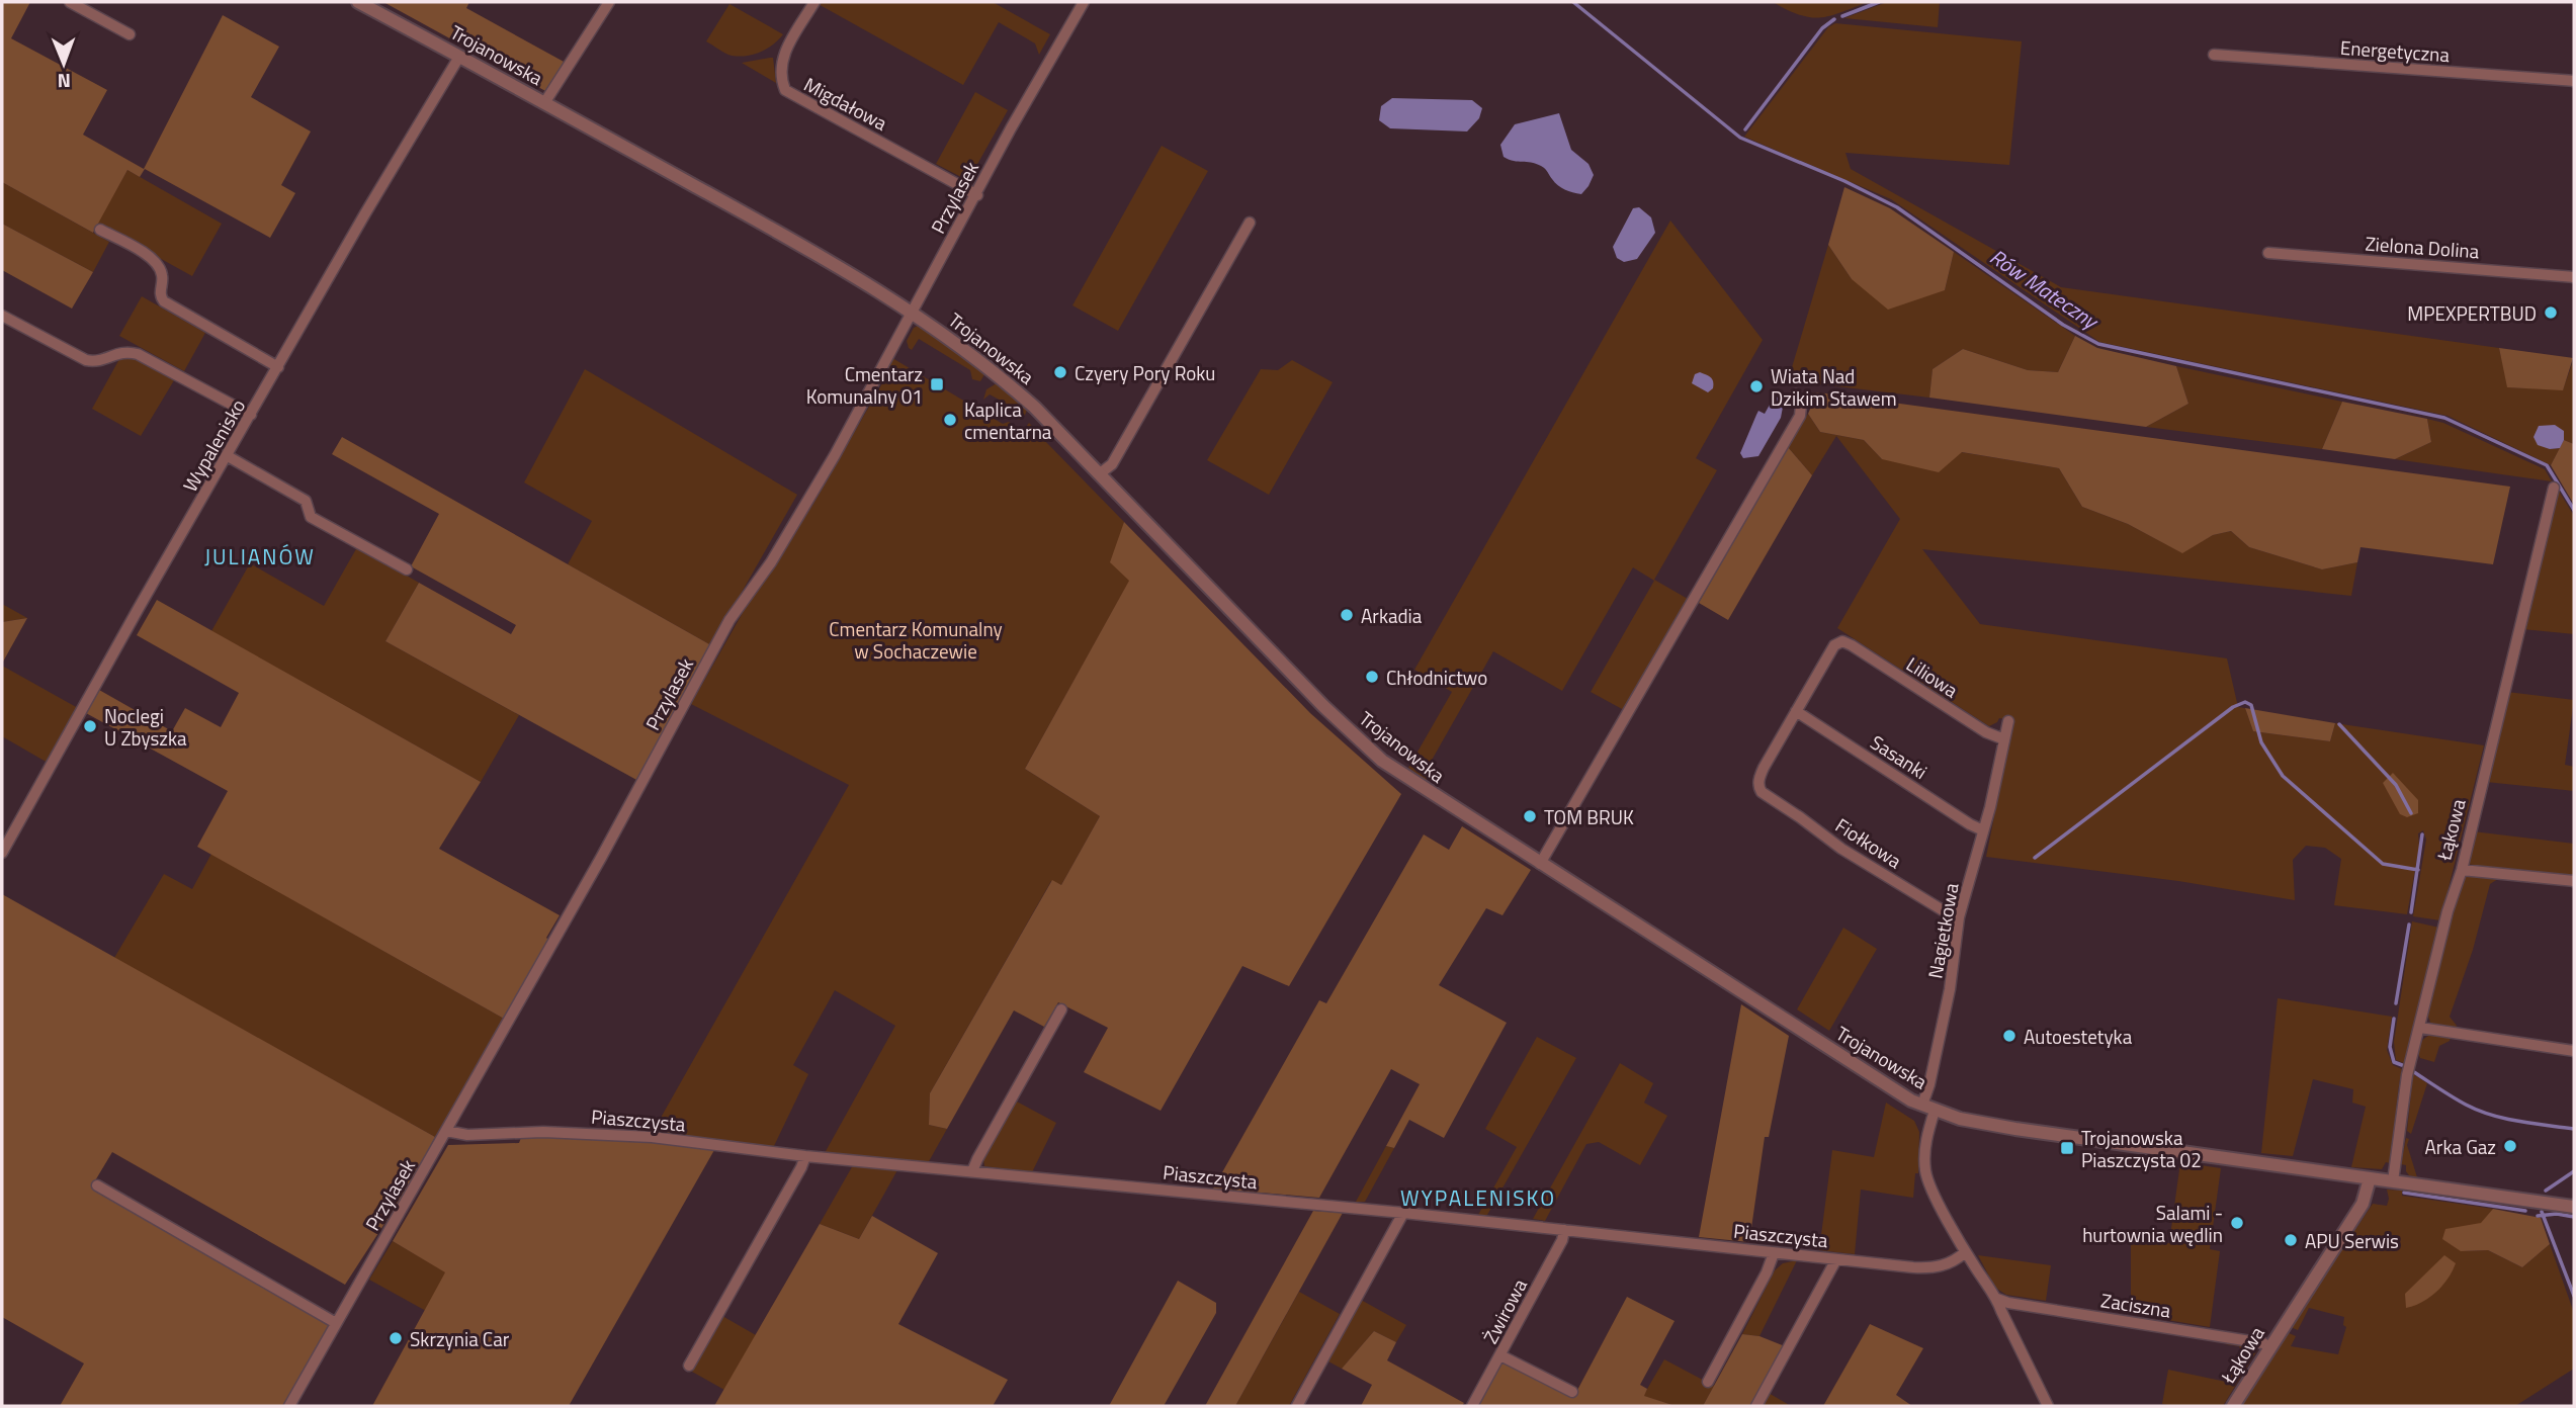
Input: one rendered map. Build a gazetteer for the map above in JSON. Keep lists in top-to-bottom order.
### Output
{
  "streets": {
    "street": [
      "Energetyczna",
      "Trojanowska",
      "Migdałowa",
      "Przylasek",
      "Zielona Dolina",
      "Wypalenisko",
      "Liliowa",
      "Sasanki",
      "Łąkowa",
      "Fiołkowa",
      "Nagietkowa",
      "Piaszczysta",
      "Zaciszna",
      "Żwirowa"
    ]
  },
  "crossings": [
    ["Trojanowska", "Przylasek"],
    ["Trojanowska", "Wypalenisko"],
    ["Trojanowska", "Łąkowa"],
    ["Trojanowska", "Nagietkowa"],
    ["Migdałowa", "Przylasek"],
    ["Przylasek", "Piaszczysta"],
    ["Liliowa", "Sasanki"],
    ["Liliowa", "Fiołkowa"],
    ["Liliowa", "Nagietkowa"],
    ["Sasanki", "Fiołkowa"],
    ["Sasanki", "Nagietkowa"],
    ["Łąkowa", "Zaciszna"],
    ["Fiołkowa", "Nagietkowa"],
    ["Piaszczysta", "Żwirowa"]
  ],
  "districts": ["JULIANÓW", "WYPALENISKO"],
  "water": ["Rów Mateczny"],
  "parks": ["Cmentarz Komunalny w Sochaczewie"],
  "places": {
    "other": [
      "MPEXPERTBUD",
      "Czyery Pory Roku",
      "Wiata Nad Dzikim Stawem",
      "Kaplica cmentarna",
      "Arkadia",
      "Chłodnictwo",
      "Noclegi U Zbyszka",
      "TOM BRUK",
      "Autoestetyka",
      "Arka Gaz",
      "Salami - hurtownia wędlin",
      "APU Serwis",
      "Skrzynia Car"
    ],
    "transit": ["Cmentarz Komunalny 01", "Trojanowska Piaszczysta 02"]
  },
  "north": "bottom"
}
